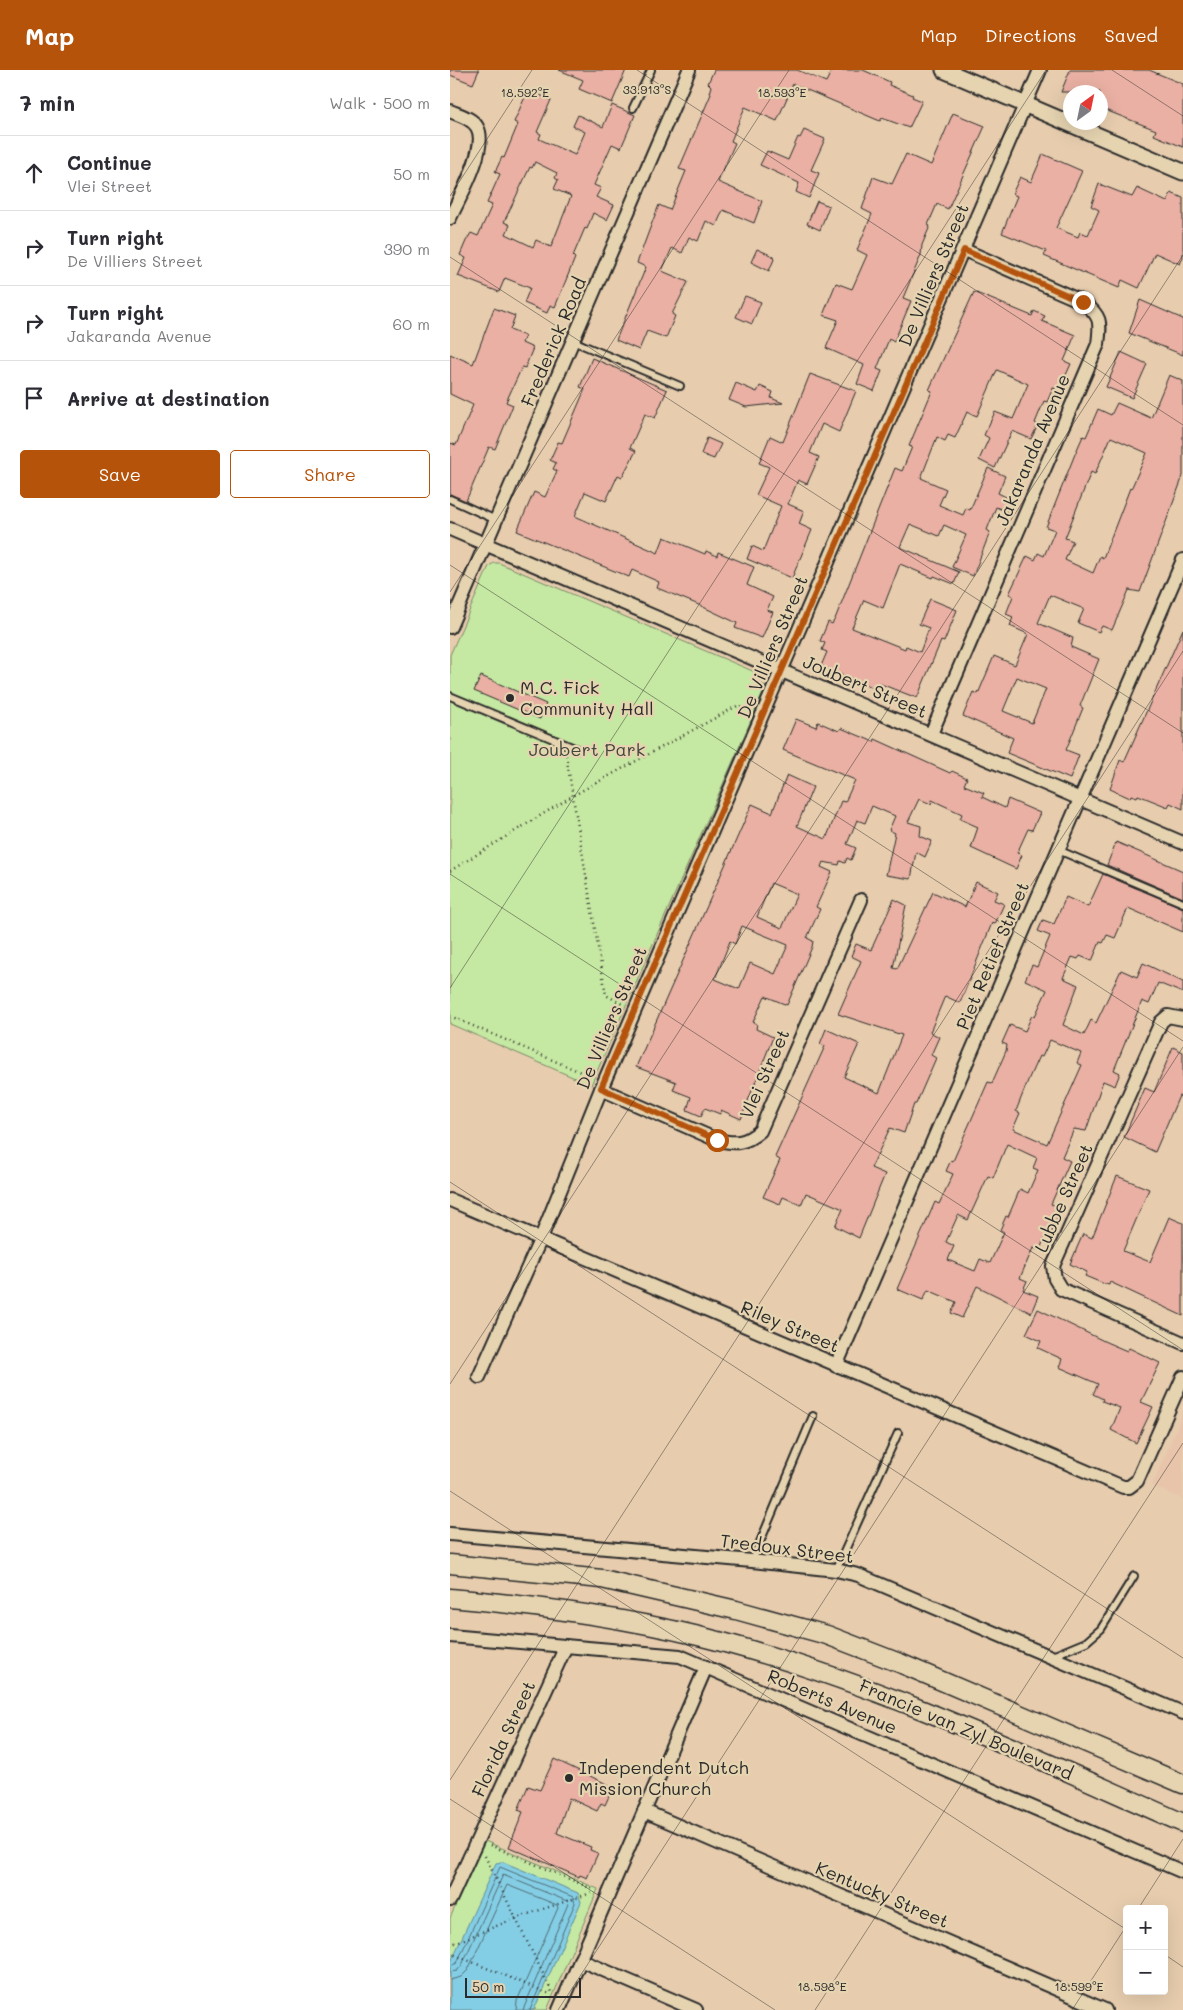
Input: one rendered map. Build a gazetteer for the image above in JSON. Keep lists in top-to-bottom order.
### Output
{
  "streets": {
    "main road": ["Francie van Zyl Boulevard"],
    "street": [
      "De Villiers Street",
      "Frederick Road",
      "Jakaranda Avenue",
      "Joubert Street",
      "Piet Retief Street",
      "Vlei Street",
      "Lubbe Street",
      "Riley Street",
      "Tredoux Street",
      "Roberts Avenue",
      "Florida Street",
      "Kentucky Street"
    ]
  },
  "crossings": [
    ["De Villiers Street", "Jakaranda Avenue"],
    ["De Villiers Street", "Joubert Street"],
    ["De Villiers Street", "Vlei Street"],
    ["De Villiers Street", "Riley Street"],
    ["Frederick Road", "Joubert Street"],
    ["Jakaranda Avenue", "Joubert Street"],
    ["Joubert Street", "Piet Retief Street"],
    ["Piet Retief Street", "Riley Street"],
    ["Roberts Avenue", "Florida Street"]
  ],
  "parks": ["Joubert Park"],
  "places": ["M.C. Fick Community Hall", "Independent Dutch Mission Church"],
  "scale_bar": "50 m",
  "north": "top right",
  "page": {
    "header": "Map",
    "nav": ["Map", "Directions", "Saved"],
    "heading": ["7 min", "Walk · 500 m"],
    "list": [
      ["Continue", "Vlei Street", "50 m"],
      ["Turn right", "De Villiers Street", "390 m"],
      ["Turn right", "Jakaranda Avenue", "60 m"],
      "Arrive at destination"
    ],
    "buttons": ["Save", "Share"],
    "map_buttons": ["+", "−"],
    "scale": "50 m"
  },
  "coordinates": [
    "33.913°S",
    "18.592°E",
    "18.593°E",
    "18.598°E",
    "18.599°E"
  ]
}
